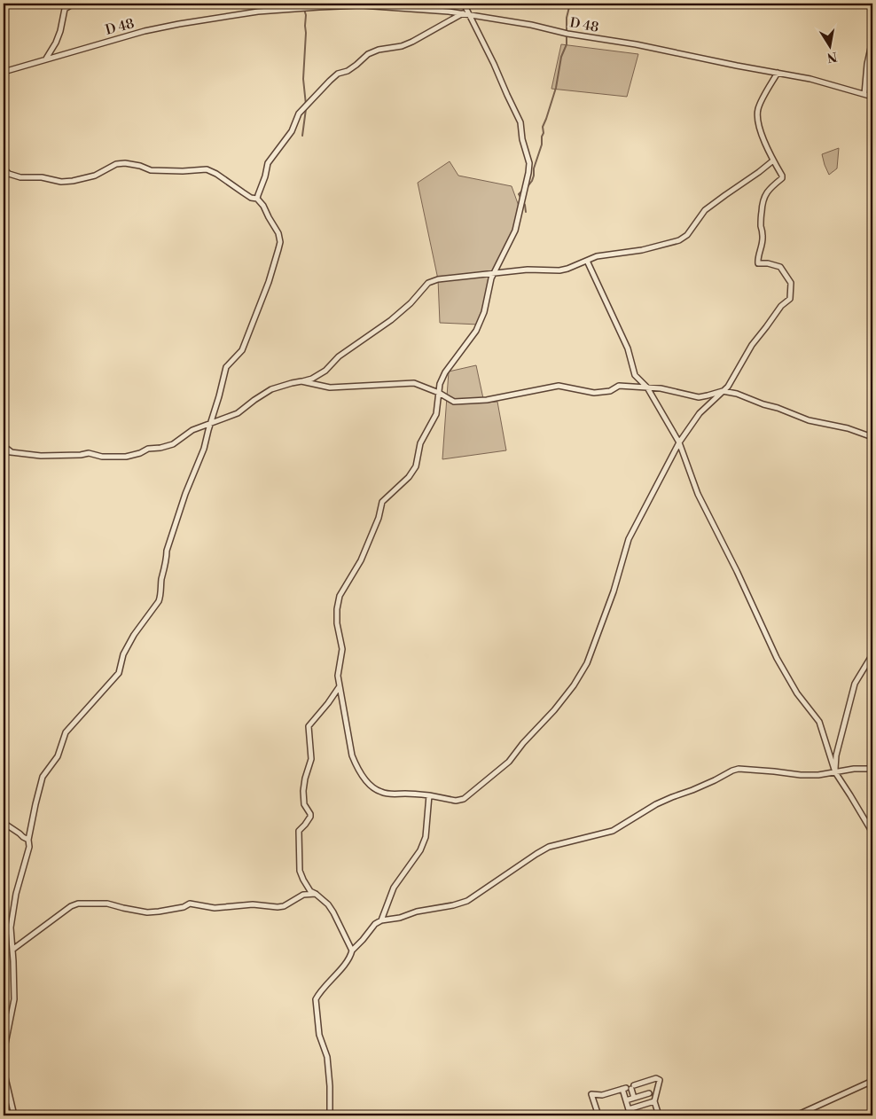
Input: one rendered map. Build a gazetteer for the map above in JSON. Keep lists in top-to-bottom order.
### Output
{
  "streets": {
    "street": ["D 48"]
  },
  "north": "bottom"
}
